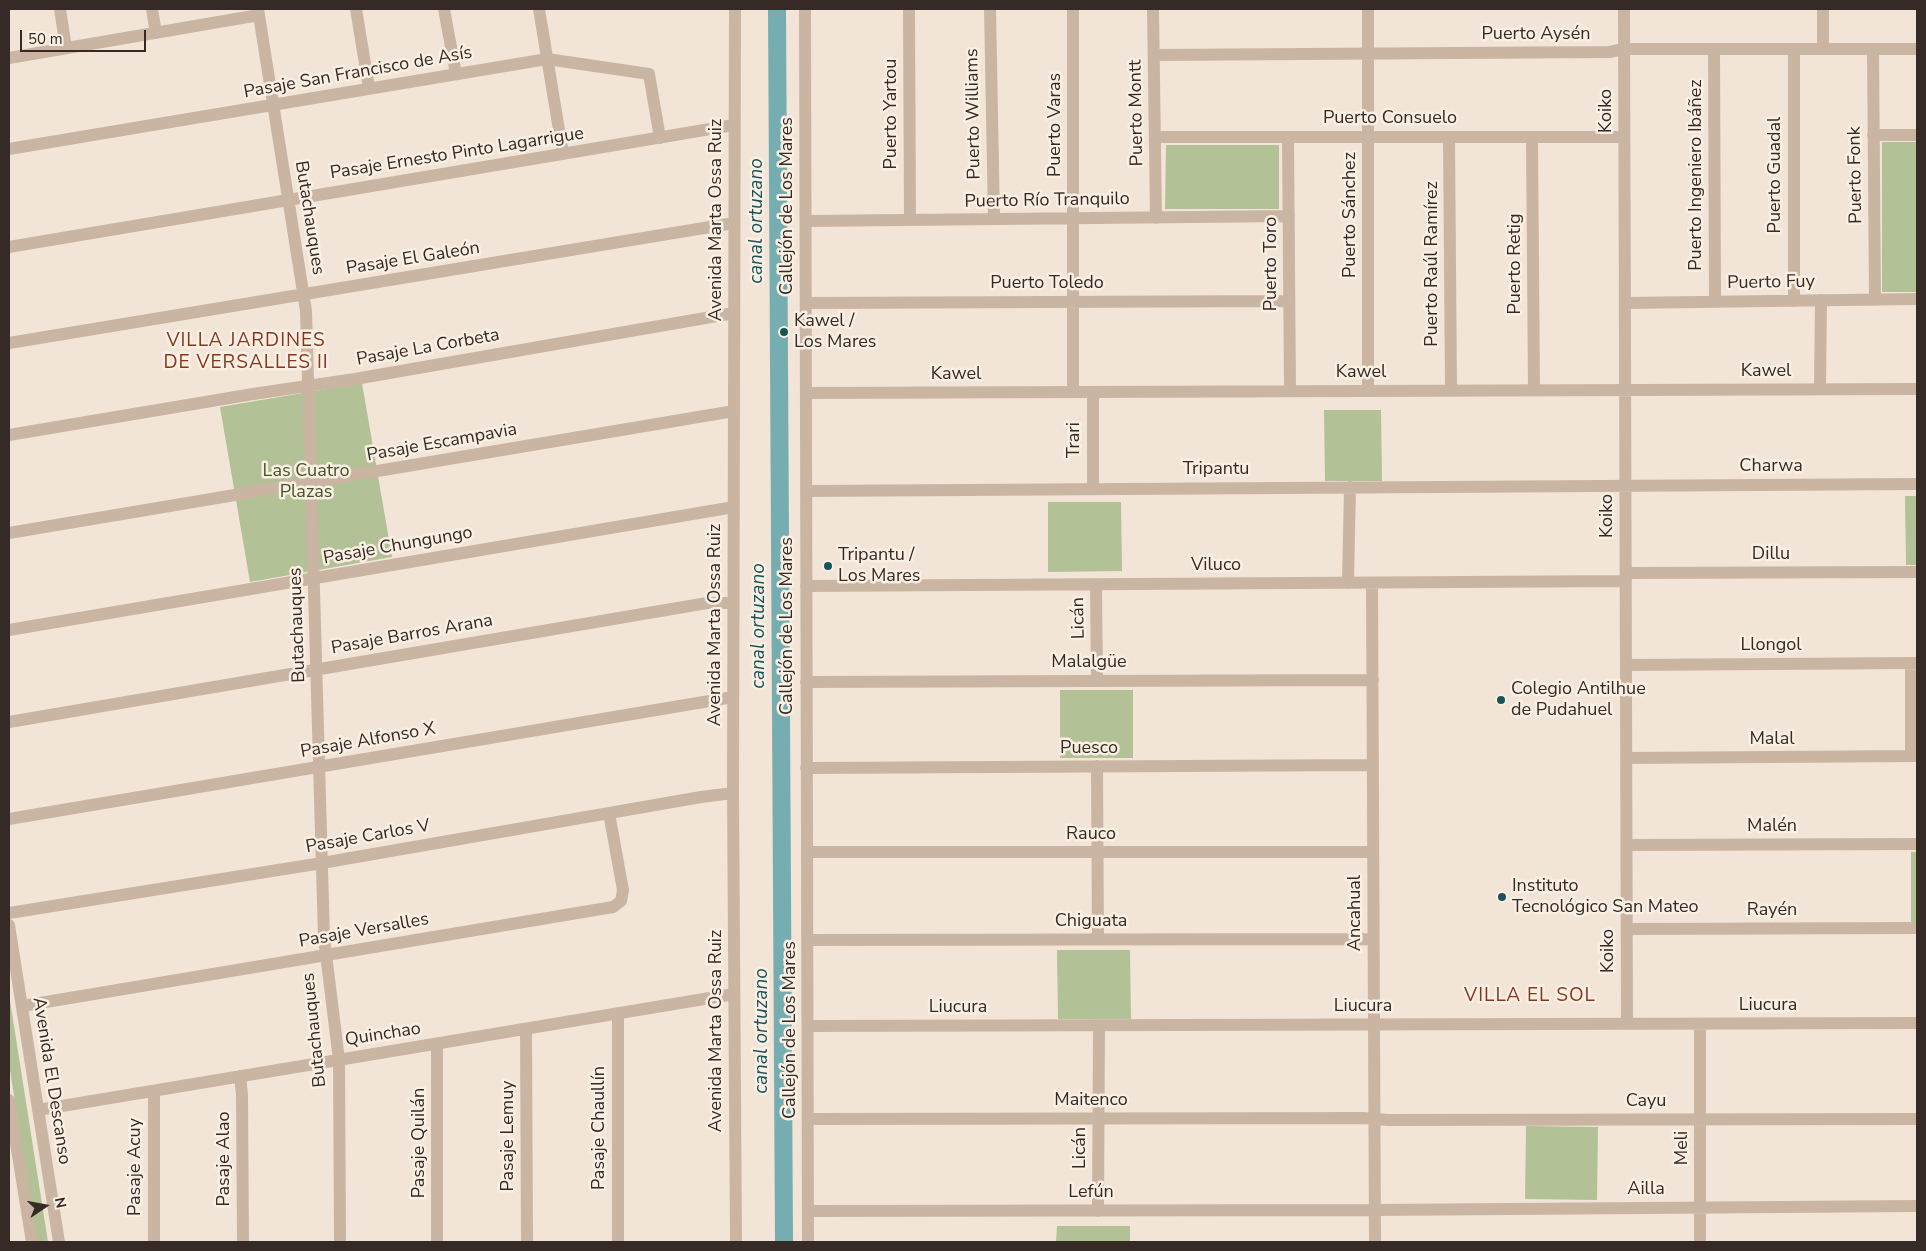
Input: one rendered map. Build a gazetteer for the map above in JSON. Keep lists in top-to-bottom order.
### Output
{
  "streets": {
    "street": [
      "Puerto Aysén",
      "Pasaje San Francisco de Asís",
      "Koiko",
      "Puerto Montt",
      "Puerto Yartou",
      "Puerto Williams",
      "Puerto Consuelo",
      "Puerto Varas",
      "Pasaje Ernesto Pinto Lagarrigue",
      "Puerto Ingeniero Ibáñez",
      "Puerto Guadal",
      "Puerto Fonk",
      "Puerto Río Tranquilo",
      "Callejón de Los Mares",
      "Puerto Sánchez",
      "Butachauques",
      "Avenida Marta Ossa Ruiz",
      "Pasaje El Galeón",
      "Puerto Toro",
      "Puerto Raúl Ramírez",
      "Puerto Retig",
      "Puerto Fuy",
      "Puerto Toledo",
      "Pasaje La Corbeta",
      "Kawel",
      "Trari",
      "Pasaje Escampavia",
      "Charwa",
      "Tripantu",
      "Pasaje Chungungo",
      "Dillu",
      "Viluco",
      "Licán",
      "Pasaje Barros Arana",
      "Llongol",
      "Malalgüe",
      "Malal",
      "Pasaje Alfonso X",
      "Puesco",
      "Malén",
      "Rauco",
      "Pasaje Carlos V",
      "Rayén",
      "Ancahual",
      "Chiguata",
      "Pasaje Versalles",
      "Liucura",
      "Quinchao",
      "Avenida El Descanso",
      "Maitenco",
      "Cayu",
      "Pasaje Chaullín",
      "Pasaje Lemuy",
      "Pasaje Quilán",
      "Meli",
      "Pasaje Alao",
      "Pasaje Acuy",
      "Ailla",
      "Lefún"
    ]
  },
  "crossings": [
    ["Puerto Aysén", "Koiko"],
    ["Puerto Aysén", "Puerto Montt"],
    ["Puerto Aysén", "Puerto Ingeniero Ibáñez"],
    ["Puerto Aysén", "Puerto Guadal"],
    ["Puerto Aysén", "Puerto Fonk"],
    ["Puerto Aysén", "Puerto Sánchez"],
    ["Pasaje San Francisco de Asís", "Pasaje Ernesto Pinto Lagarrigue"],
    ["Pasaje San Francisco de Asís", "Butachauques"],
    ["Koiko", "Puerto Consuelo"],
    ["Koiko", "Puerto Fuy"],
    ["Koiko", "Kawel"],
    ["Koiko", "Charwa"],
    ["Koiko", "Tripantu"],
    ["Koiko", "Dillu"],
    ["Koiko", "Viluco"],
    ["Koiko", "Llongol"],
    ["Koiko", "Malal"],
    ["Koiko", "Malén"],
    ["Koiko", "Rayén"],
    ["Koiko", "Liucura"],
    ["Puerto Montt", "Puerto Consuelo"],
    ["Puerto Montt", "Puerto Río Tranquilo"],
    ["Puerto Yartou", "Puerto Río Tranquilo"],
    ["Puerto Williams", "Puerto Río Tranquilo"],
    ["Puerto Consuelo", "Puerto Sánchez"],
    ["Puerto Consuelo", "Puerto Toro"],
    ["Puerto Consuelo", "Puerto Raúl Ramírez"],
    ["Puerto Consuelo", "Puerto Retig"],
    ["Puerto Varas", "Puerto Río Tranquilo"],
    ["Puerto Varas", "Puerto Toledo"],
    ["Puerto Varas", "Kawel"],
    ["Pasaje Ernesto Pinto Lagarrigue", "Butachauques"],
    ["Pasaje Ernesto Pinto Lagarrigue", "Avenida Marta Ossa Ruiz"],
    ["Puerto Ingeniero Ibáñez", "Puerto Fuy"],
    ["Puerto Guadal", "Puerto Fuy"],
    ["Puerto Fonk", "Puerto Fuy"],
    ["Puerto Río Tranquilo", "Callejón de Los Mares"],
    ["Puerto Río Tranquilo", "Puerto Toro"],
    ["Callejón de Los Mares", "Puerto Toledo"],
    ["Callejón de Los Mares", "Kawel"],
    ["Callejón de Los Mares", "Tripantu"],
    ["Callejón de Los Mares", "Viluco"],
    ["Callejón de Los Mares", "Malalgüe"],
    ["Callejón de Los Mares", "Puesco"],
    ["Callejón de Los Mares", "Rauco"],
    ["Callejón de Los Mares", "Chiguata"],
    ["Callejón de Los Mares", "Liucura"],
    ["Callejón de Los Mares", "Maitenco"],
    ["Callejón de Los Mares", "Lefún"],
    ["Puerto Sánchez", "Kawel"],
    ["Butachauques", "Pasaje El Galeón"],
    ["Butachauques", "Pasaje La Corbeta"],
    ["Butachauques", "Pasaje Escampavia"],
    ["Butachauques", "Pasaje Chungungo"],
    ["Butachauques", "Pasaje Barros Arana"],
    ["Butachauques", "Pasaje Alfonso X"],
    ["Butachauques", "Pasaje Carlos V"],
    ["Butachauques", "Pasaje Versalles"],
    ["Butachauques", "Quinchao"],
    ["Avenida Marta Ossa Ruiz", "Pasaje El Galeón"],
    ["Avenida Marta Ossa Ruiz", "Pasaje La Corbeta"],
    ["Avenida Marta Ossa Ruiz", "Pasaje Escampavia"],
    ["Avenida Marta Ossa Ruiz", "Pasaje Chungungo"],
    ["Avenida Marta Ossa Ruiz", "Pasaje Barros Arana"],
    ["Avenida Marta Ossa Ruiz", "Pasaje Alfonso X"],
    ["Avenida Marta Ossa Ruiz", "Pasaje Carlos V"],
    ["Avenida Marta Ossa Ruiz", "Quinchao"],
    ["Puerto Toro", "Puerto Toledo"],
    ["Puerto Toro", "Kawel"],
    ["Puerto Raúl Ramírez", "Kawel"],
    ["Puerto Retig", "Kawel"],
    ["Kawel", "Trari"],
    ["Trari", "Tripantu"],
    ["Charwa", "Tripantu"],
    ["Dillu", "Viluco"],
    ["Viluco", "Licán"],
    ["Viluco", "Ancahual"],
    ["Licán", "Malalgüe"],
    ["Licán", "Liucura"],
    ["Licán", "Maitenco"],
    ["Licán", "Lefún"],
    ["Malalgüe", "Ancahual"],
    ["Puesco", "Ancahual"],
    ["Rauco", "Ancahual"],
    ["Pasaje Carlos V", "Pasaje Versalles"],
    ["Ancahual", "Chiguata"],
    ["Ancahual", "Liucura"],
    ["Ancahual", "Maitenco"],
    ["Ancahual", "Cayu"],
    ["Ancahual", "Ailla"],
    ["Ancahual", "Lefún"],
    ["Pasaje Versalles", "Avenida El Descanso"],
    ["Liucura", "Meli"],
    ["Quinchao", "Avenida El Descanso"],
    ["Quinchao", "Pasaje Chaullín"],
    ["Quinchao", "Pasaje Lemuy"],
    ["Quinchao", "Pasaje Quilán"],
    ["Quinchao", "Pasaje Alao"],
    ["Quinchao", "Pasaje Acuy"],
    ["Maitenco", "Cayu"],
    ["Cayu", "Meli"],
    ["Meli", "Ailla"],
    ["Ailla", "Lefún"]
  ],
  "districts": ["VILLA JARDINES DE VERSALLES II", "VILLA EL SOL"],
  "water": ["canal ortuzano"],
  "parks": ["Las Cuatro Plazas"],
  "places": [
    "Kawel / Los Mares",
    "Tripantu / Los Mares",
    "Colegio Antilhue de Pudahuel",
    "Instituto Tecnológico San Mateo"
  ],
  "scale_bar": "50 m",
  "north": "right"
}
